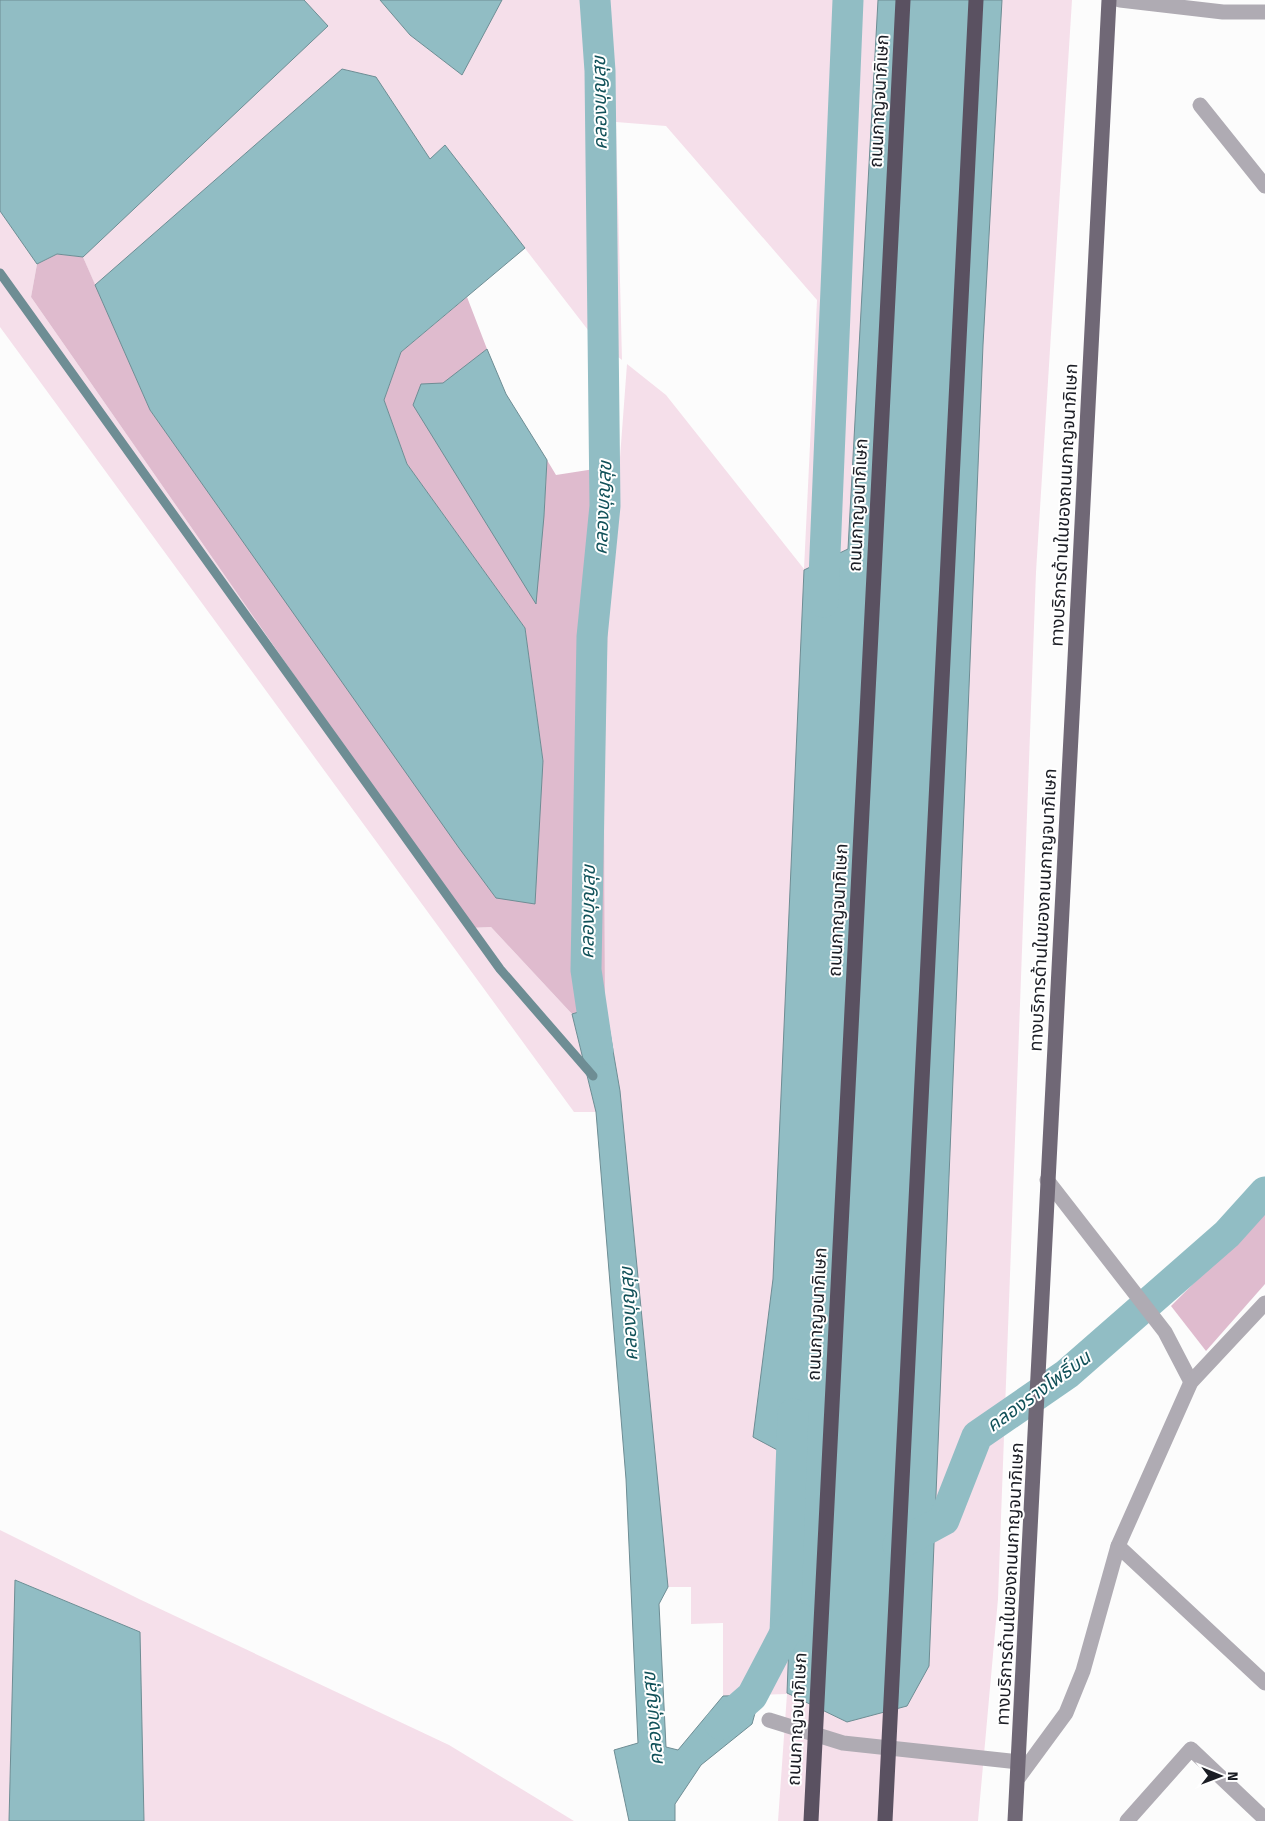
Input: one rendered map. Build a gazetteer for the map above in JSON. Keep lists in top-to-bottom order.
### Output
{
  "streets": {
    "highway": ["ถนนกาญจนาภิเษก"],
    "main road": ["ทางบริการด้านในของถนนกาญจนาภิเษก"]
  },
  "water": ["คลองบุญสุข", "คลองรางโพธิ์บน"],
  "north": "right"
}
